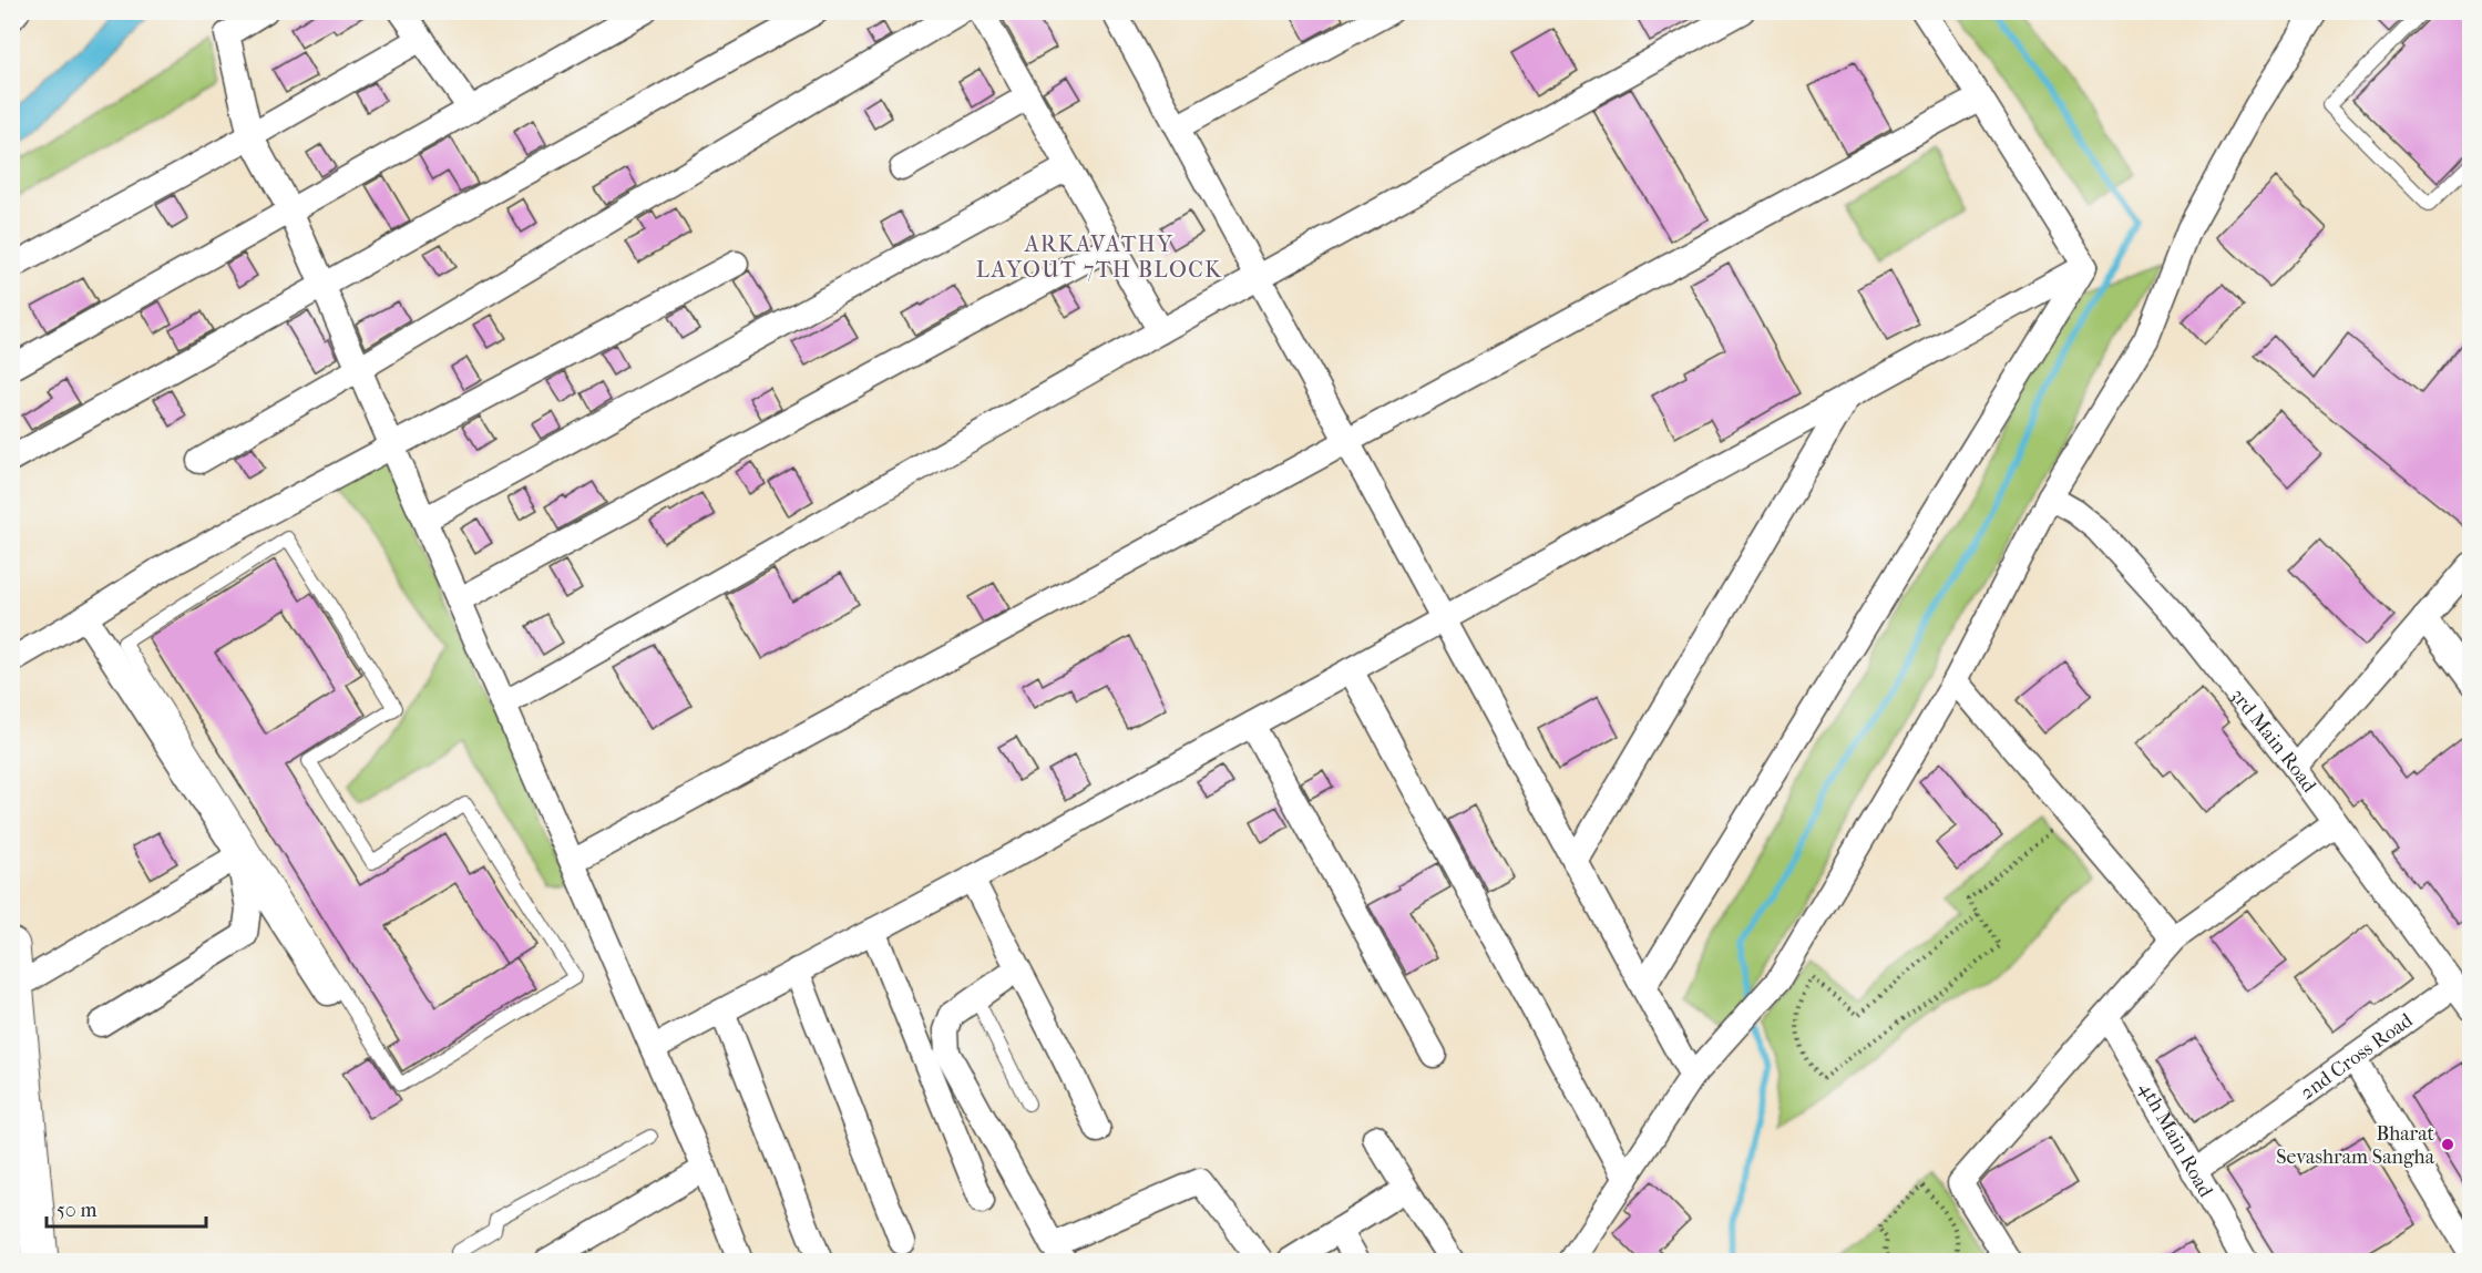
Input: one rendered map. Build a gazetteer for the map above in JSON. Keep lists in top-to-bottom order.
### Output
{
  "streets": {
    "street": ["3rd Main Road", "2nd Cross Road", "4th Main Road"]
  },
  "crossings": [
    ["3rd Main Road", "2nd Cross Road"],
    ["2nd Cross Road", "4th Main Road"]
  ],
  "districts": ["ARKAVATHY LAYOUT 7TH BLOCK"],
  "places": ["Bharat Sevashram Sangha"],
  "scale_bar": "50 m"
}
